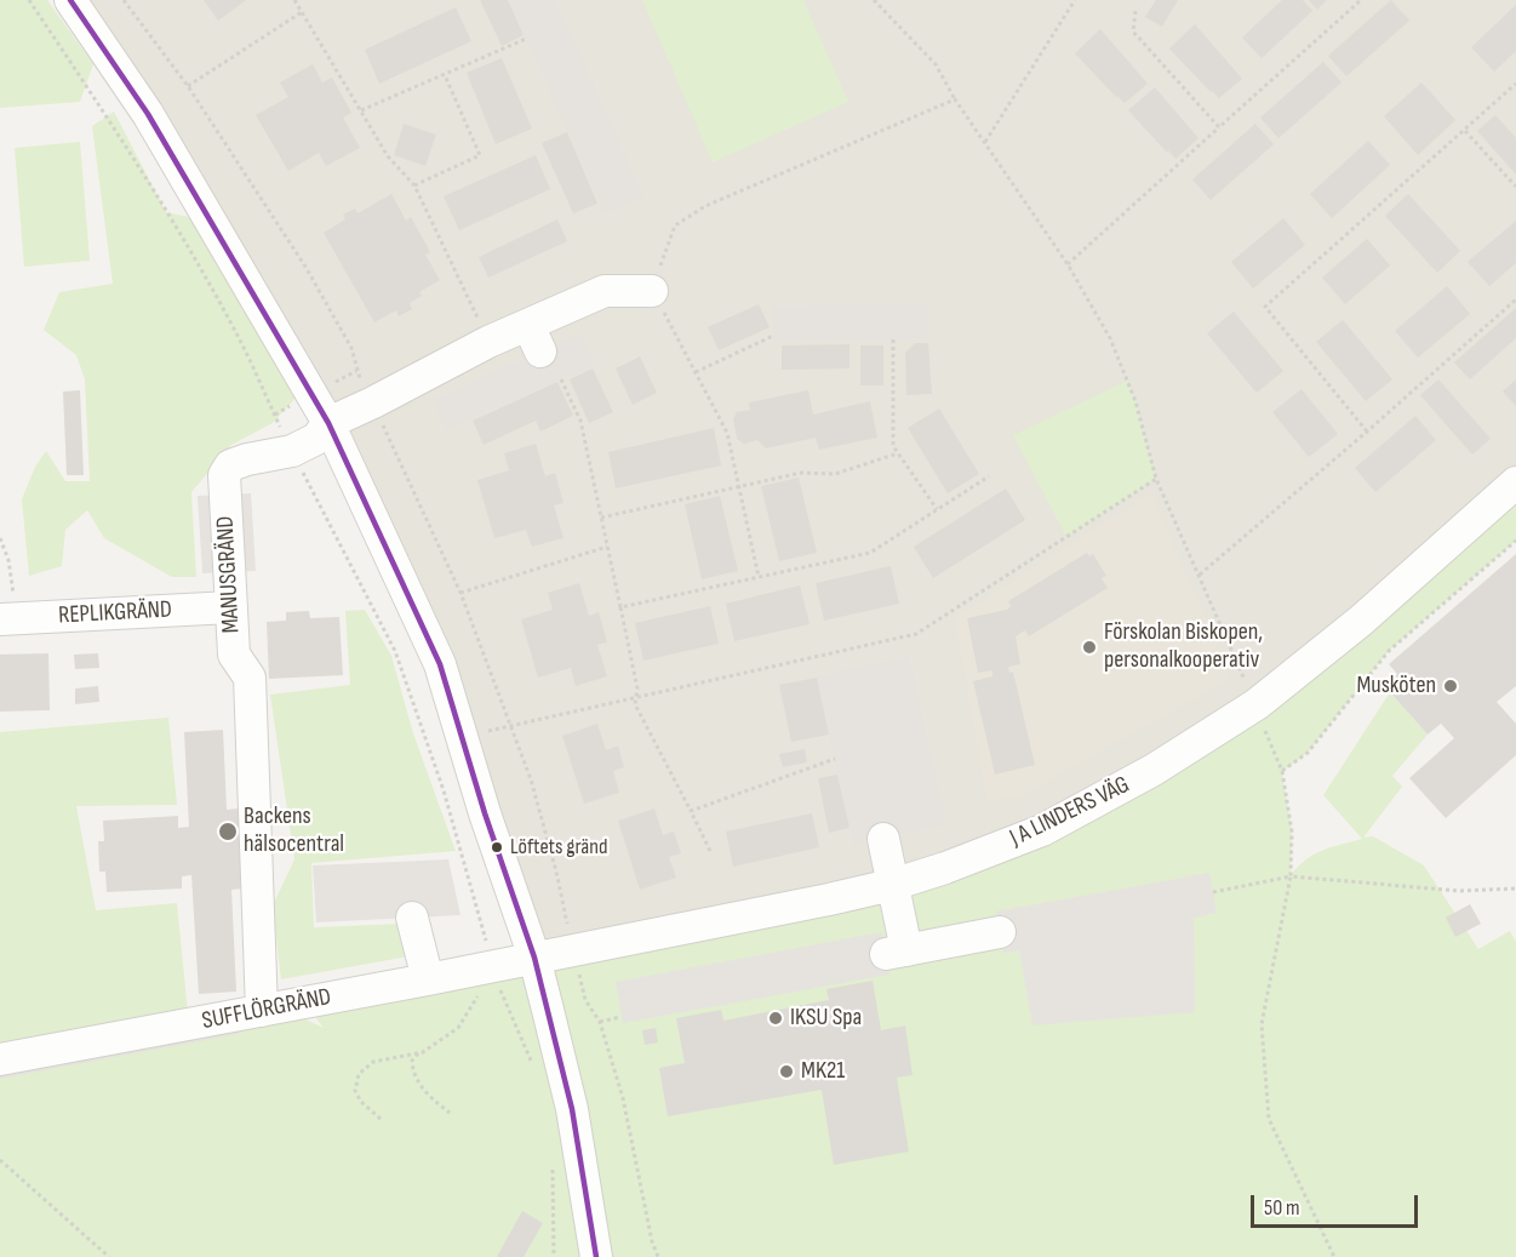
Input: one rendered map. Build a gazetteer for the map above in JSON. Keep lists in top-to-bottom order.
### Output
{
  "streets": {
    "street": [
      "MANUSGRÄND",
      "REPLIKGRÄND",
      "J A LINDERS VÄG",
      "SUFFLÖRGRÄND"
    ]
  },
  "crossings": [
    ["MANUSGRÄND", "REPLIKGRÄND"],
    ["MANUSGRÄND", "SUFFLÖRGRÄND"],
    ["J A LINDERS VÄG", "SUFFLÖRGRÄND"]
  ],
  "places": [
    "Förskolan Biskopen, personalkooperativ",
    "Musköten",
    "Backens hälsocentral",
    "Löftets gränd",
    "IKSU Spa",
    "MK21"
  ],
  "scale_bar": "50 m"
}
